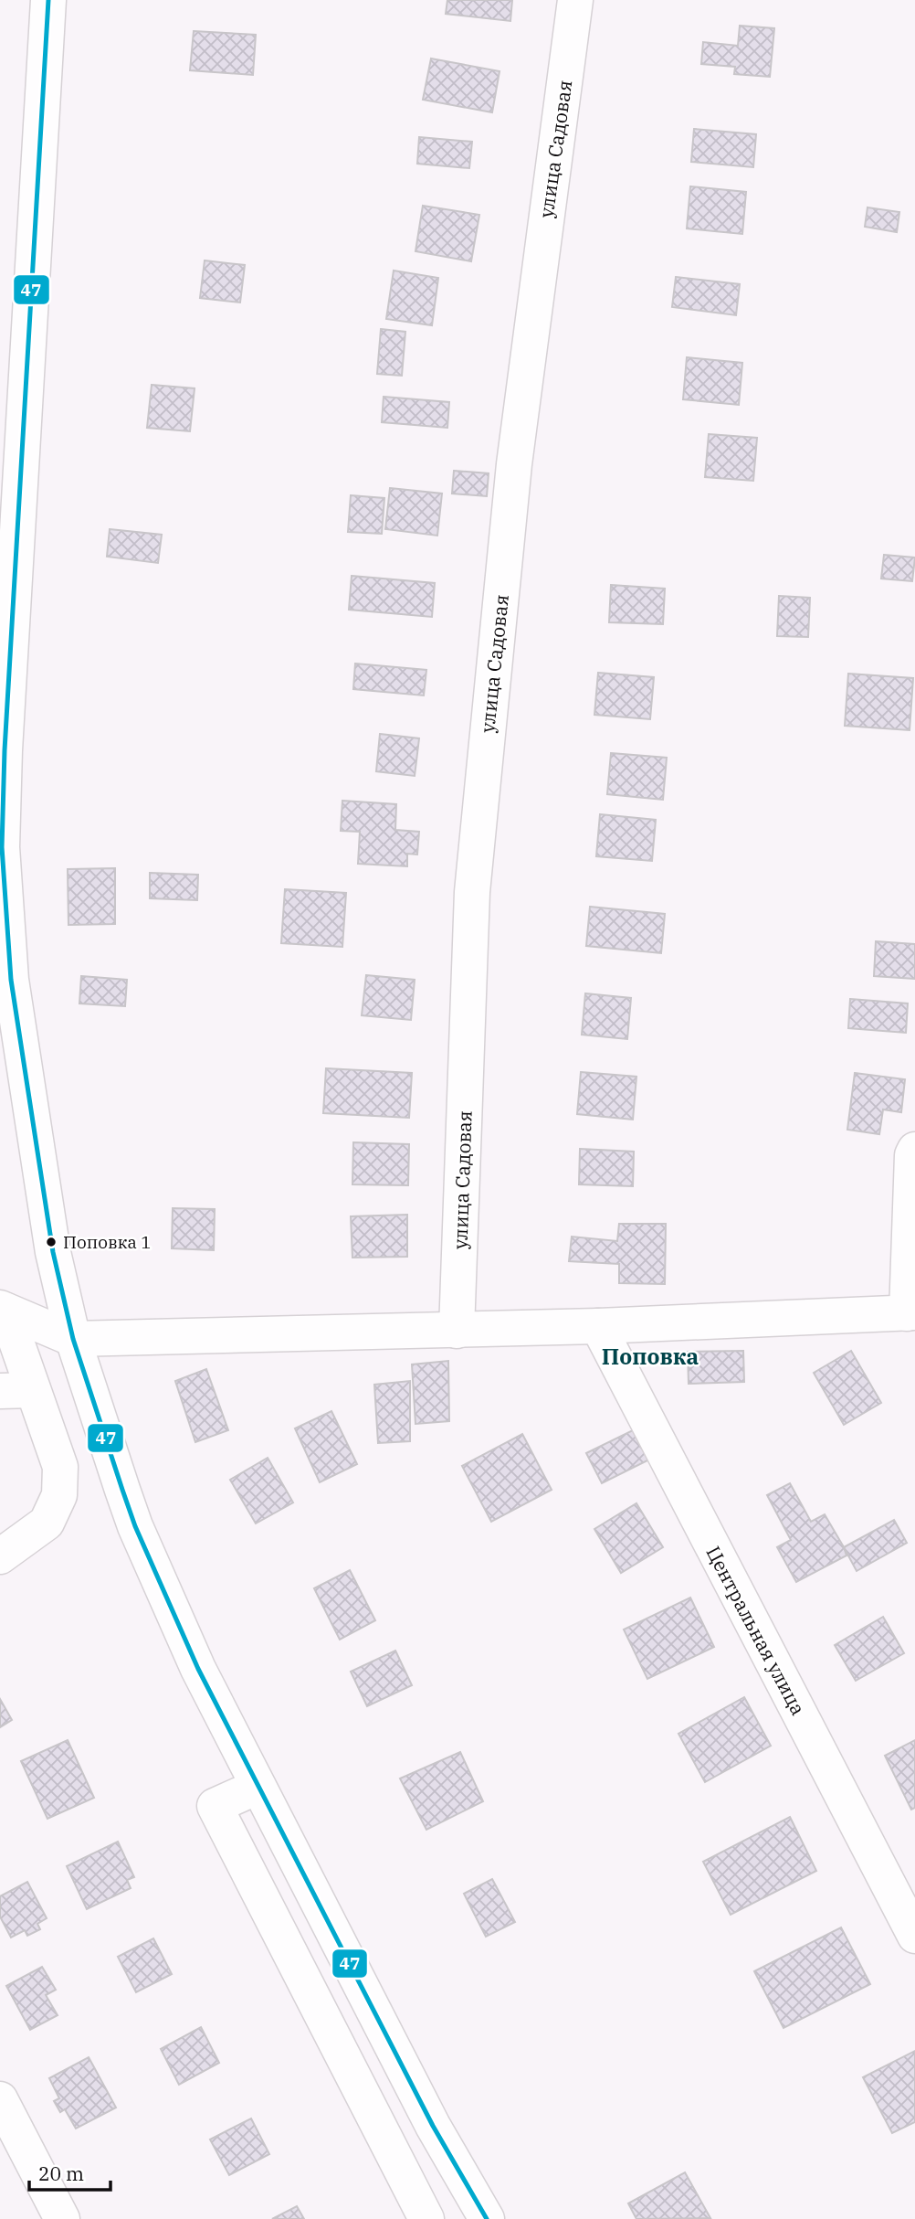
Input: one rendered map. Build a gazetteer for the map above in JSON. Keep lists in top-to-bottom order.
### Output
{
  "streets": {
    "street": ["улица Садовая", "Центральная улица"]
  },
  "districts": ["Поповка"],
  "places": ["Поповка 1"],
  "lines": ["transit line 47"],
  "scale_bar": "20 m"
}
